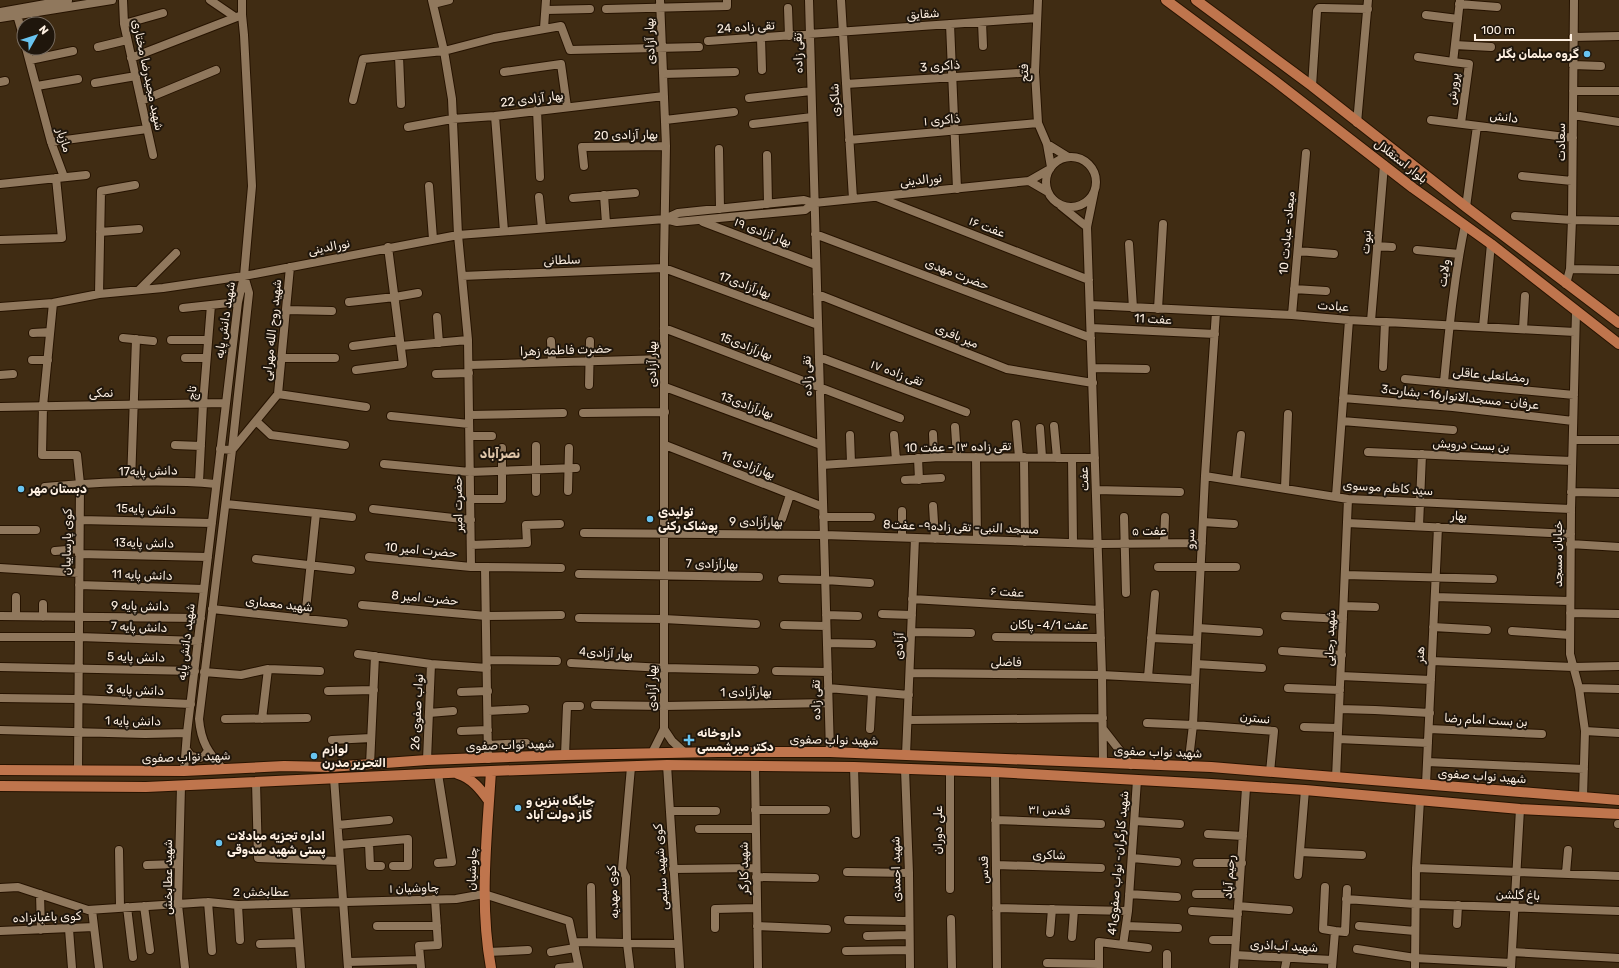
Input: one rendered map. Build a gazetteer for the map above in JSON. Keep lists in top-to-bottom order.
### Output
{
  "streets": {
    "main road": ["بلوار استقلال", "شهید نواب صفوی", "چاوشیان"],
    "street": [
      "شقایق",
      "تقی زاده 24",
      "بهار آزادی",
      "تقی زاده",
      "ذاکری 3",
      "فتح",
      "شهید مجیدرضا مختاری",
      "پرورش",
      "بهار آزادی 22",
      "شاکری",
      "دانش",
      "ذاکری ۱",
      "بهار آزادی 20",
      "مازیار",
      "سعادت",
      "نورالدینی",
      "عفت ۱۶",
      "بهار آزادی ۱۹",
      "میعاد- عبادت 10",
      "نبوت",
      "سلطانی",
      "ولایت",
      "حضرت مهدی",
      "بهارآزادی17",
      "عبادت",
      "عفت 11",
      "شهید دانش پایه",
      "شهید روح الله مهرابی",
      "میر بافری",
      "بهارآزادی15",
      "حضرت فاطمه زهرا",
      "تقی زاده ۱۷",
      "رمضانعلی عاقلی",
      "نمکی",
      "تاچ",
      "عرفان- مسجدالانوار16- بشارت3",
      "بهارآزادی13",
      "بن بست درویش",
      "تقی زاده ۱۳ - عفت 10",
      "بهارآزادی 11",
      "دانش پایه17",
      "عفت",
      "سید کاظم موسوی",
      "حضرت امیر",
      "دانش پایه15",
      "بهار",
      "بهارآزادی 9",
      "مسجد النبی- تقی زاده۹- عفت8",
      "عفت ۵",
      "سرو",
      "کوی پارساییان",
      "دانش پایه13",
      "حضرت امیر 10",
      "خیابان مسجد",
      "بهارآزادی 7",
      "دانش پایه 11",
      "عفت ۶",
      "حضرت امیر 8",
      "شهید معماری",
      "دانش پایه 9",
      "عفت 4/1- پاکان",
      "دانش پایه 7",
      "شهید رجایی",
      "آزادی",
      "بهار آزادی4",
      "هنر",
      "دانش پایه 5",
      "فاضلی",
      "دانش پایه 3",
      "بهارآزادی 1",
      "نواب صفوی 26",
      "نسترن",
      "بن بست امام رضا",
      "دانش پایه 1",
      "قدس ۳۱",
      "علی دوران",
      "شهید کارگران- نواب صفوی41",
      "کوی شهید سلیمی",
      "شهید کارگر",
      "شهید احمدی",
      "قدس",
      "شهید عطابخش",
      "رحیم آباد",
      "چاوشیان ۱",
      "عطابخش 2",
      "کوی مهدیه",
      "باغ گلشن",
      "کوی باغبانزاده",
      "شهید‌ آب‌اذری"
    ]
  },
  "crossings": [
    ["شقایق", "تقی زاده 24"],
    ["شقایق", "تقی زاده"],
    ["شقایق", "فتح"],
    ["شقایق", "شاکری"],
    ["تقی زاده 24", "تقی زاده"],
    ["بهار آزادی", "بهار آزادی 22"],
    ["بهار آزادی", "بهار آزادی 20"],
    ["بهار آزادی", "نورالدینی"],
    ["بهار آزادی", "سلطانی"],
    ["بهار آزادی", "بهارآزادی17"],
    ["بهار آزادی", "بهارآزادی15"],
    ["بهار آزادی", "حضرت فاطمه زهرا"],
    ["بهار آزادی", "بهارآزادی13"],
    ["بهار آزادی", "بهارآزادی 11"],
    ["بهار آزادی", "بهارآزادی 9"],
    ["بهار آزادی", "بهارآزادی 7"],
    ["بهار آزادی", "بهار آزادی4"],
    ["بهار آزادی", "بهارآزادی 1"],
    ["بهار آزادی", "شهید نواب صفوی"],
    ["تقی زاده", "نورالدینی"],
    ["تقی زاده", "بهار آزادی ۱۹"],
    ["تقی زاده", "حضرت مهدی"],
    ["تقی زاده", "بهارآزادی17"],
    ["تقی زاده", "میر بافری"],
    ["تقی زاده", "بهارآزادی15"],
    ["تقی زاده", "تقی زاده ۱۷"],
    ["تقی زاده", "بهارآزادی13"],
    ["تقی زاده", "تقی زاده ۱۳ - عفت 10"],
    ["تقی زاده", "بهارآزادی 11"],
    ["تقی زاده", "بهارآزادی 9"],
    ["تقی زاده", "مسجد النبی- تقی زاده۹- عفت8"],
    ["تقی زاده", "بهارآزادی 1"],
    ["تقی زاده", "شهید نواب صفوی"],
    ["ذاکری 3", "فتح"],
    ["ذاکری 3", "شاکری"],
    ["فتح", "ذاکری ۱"],
    ["فتح", "نورالدینی"],
    ["فتح", "عفت"],
    ["پرورش", "دانش"],
    ["بهار آزادی 22", "نورالدینی"],
    ["شاکری", "ذاکری ۱"],
    ["شاکری", "نورالدینی"],
    ["شاکری", "قدس"],
    ["دانش", "سعادت"],
    ["سعادت", "بلوار استقلال"],
    ["بلوار استقلال", "نبوت"],
    ["بلوار استقلال", "ولایت"],
    ["بلوار استقلال", "خیابان مسجد"],
    ["نورالدینی", "عفت ۱۶"],
    ["نورالدینی", "بهار آزادی ۱۹"],
    ["نورالدینی", "شهید دانش پایه"],
    ["نورالدینی", "شهید روح الله مهرابی"],
    ["نورالدینی", "عفت"],
    ["نورالدینی", "حضرت امیر"],
    ["نورالدینی", "کوی پارساییان"],
    ["عفت ۱۶", "عفت"],
    ["میعاد- عبادت 10", "عبادت"],
    ["نبوت", "عبادت"],
    ["سلطانی", "بهارآزادی17"],
    ["سلطانی", "حضرت امیر"],
    ["ولایت", "عبادت"],
    ["ولایت", "رمضانعلی عاقلی"],
    ["حضرت مهدی", "عفت"],
    ["عبادت", "عفت"],
    ["عبادت", "سرو"],
    ["عبادت", "خیابان مسجد"],
    ["عفت 11", "عفت"],
    ["عفت 11", "سرو"],
    ["شهید دانش پایه", "شهید روح الله مهرابی"],
    ["شهید دانش پایه", "نمکی"],
    ["شهید دانش پایه", "دانش پایه17"],
    ["شهید دانش پایه", "دانش پایه15"],
    ["شهید دانش پایه", "دانش پایه13"],
    ["شهید دانش پایه", "دانش پایه 11"],
    ["شهید دانش پایه", "شهید معماری"],
    ["شهید دانش پایه", "دانش پایه 9"],
    ["شهید دانش پایه", "دانش پایه 7"],
    ["شهید دانش پایه", "دانش پایه 5"],
    ["شهید دانش پایه", "دانش پایه 3"],
    ["شهید دانش پایه", "دانش پایه 1"],
    ["شهید دانش پایه", "شهید نواب صفوی"],
    ["میر بافری", "عفت"],
    ["حضرت فاطمه زهرا", "حضرت امیر"],
    ["رمضانعلی عاقلی", "خیابان مسجد"],
    ["نمکی", "تاچ"],
    ["نمکی", "کوی پارساییان"],
    ["تاچ", "دانش پایه17"],
    ["عرفان- مسجدالانوار16- بشارت3", "خیابان مسجد"],
    ["بن بست درویش", "خیابان مسجد"],
    ["تقی زاده ۱۳ - عفت 10", "عفت"],
    ["دانش پایه17", "کوی پارساییان"],
    ["عفت", "مسجد النبی- تقی زاده۹- عفت8"],
    ["عفت", "عفت ۵"],
    ["عفت", "عفت ۶"],
    ["عفت", "عفت 4/1- پاکان"],
    ["عفت", "فاضلی"],
    ["عفت", "شهید نواب صفوی"],
    ["سید کاظم موسوی", "سرو"],
    ["سید کاظم موسوی", "خیابان مسجد"],
    ["سید کاظم موسوی", "شهید رجایی"],
    ["حضرت امیر", "حضرت امیر 10"],
    ["دانش پایه15", "کوی پارساییان"],
    ["بهار", "خیابان مسجد"],
    ["بهار", "شهید رجایی"],
    ["بهار", "هنر"],
    ["بهارآزادی 9", "مسجد النبی- تقی زاده۹- عفت8"],
    ["مسجد النبی- تقی زاده۹- عفت8", "عفت ۵"],
    ["مسجد النبی- تقی زاده۹- عفت8", "آزادی"],
    ["عفت ۵", "سرو"],
    ["سرو", "فاضلی"],
    ["سرو", "نسترن"],
    ["سرو", "شهید نواب صفوی"],
    ["کوی پارساییان", "دانش پایه13"],
    ["کوی پارساییان", "دانش پایه 11"],
    ["کوی پارساییان", "دانش پایه 9"],
    ["کوی پارساییان", "دانش پایه 7"],
    ["کوی پارساییان", "دانش پایه 5"],
    ["کوی پارساییان", "دانش پایه 3"],
    ["کوی پارساییان", "دانش پایه 1"],
    ["کوی پارساییان", "شهید نواب صفوی"],
    ["خیابان مسجد", "شهید نواب صفوی"],
    ["عفت ۶", "آزادی"],
    ["شهید رجایی", "شهید نواب صفوی"],
    ["آزادی", "فاضلی"],
    ["آزادی", "شهید نواب صفوی"],
    ["هنر", "بن بست امام رضا"],
    ["هنر", "شهید نواب صفوی"],
    ["نواب صفوی 26", "شهید نواب صفوی"],
    ["نسترن", "شهید نواب صفوی"],
    ["قدس ۳۱", "قدس"],
    ["چاوشیان", "چاوشیان ۱"],
    ["شهید عطابخش", "عطابخش 2"],
    ["رحیم آباد", "شهید‌ آب‌اذری"],
    ["چاوشیان ۱", "عطابخش 2"]
  ],
  "districts": ["نصرآباد"],
  "places": {
    "other": [
      "گروه مبلمان بگلر",
      "دبستان مهر",
      "تولیدی پوشاک رکنی",
      "لوازم التحریر مدرن",
      "جایگاه بنزین و گاز دولت آباد",
      "اداره تجزیه مبادلات پستی شهید صدوقی"
    ],
    "health": ["داروخانه دکتر میرشمسی"]
  },
  "scale_bar": "100 m",
  "north": "top right"
}
